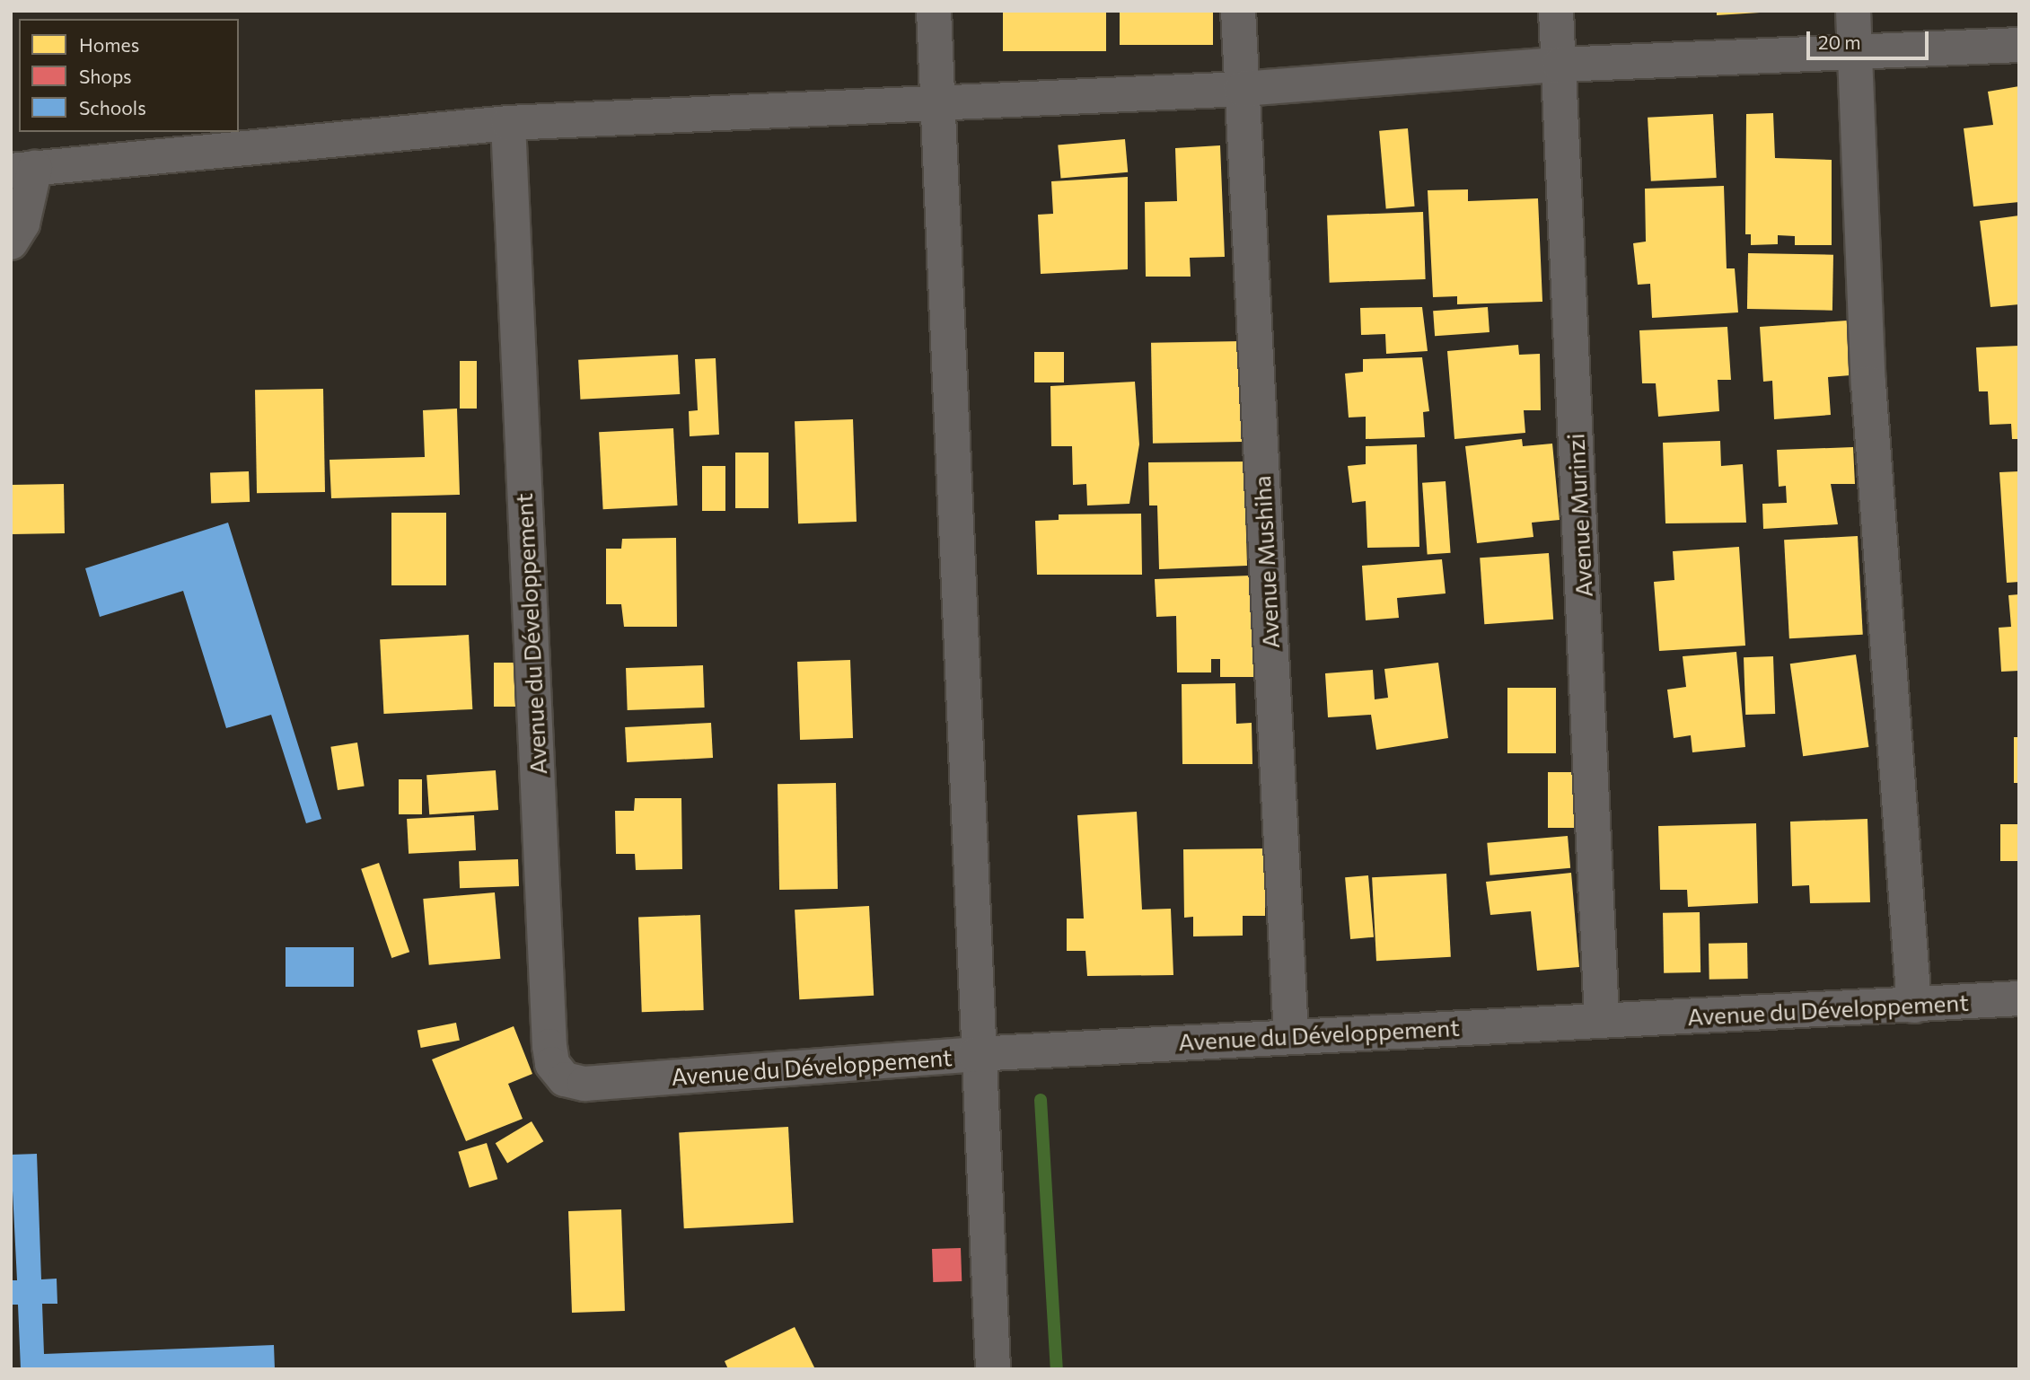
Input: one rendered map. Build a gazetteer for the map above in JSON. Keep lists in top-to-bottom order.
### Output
{
  "streets": {
    "street": ["Avenue Murinzi", "Avenue Mushiha", "Avenue du Développement"]
  },
  "crossings": [
    ["Avenue Murinzi", "Avenue du Développement"],
    ["Avenue Mushiha", "Avenue du Développement"]
  ],
  "legend": ["Homes", "Shops", "Schools"],
  "scale_bar": "20 m"
}
